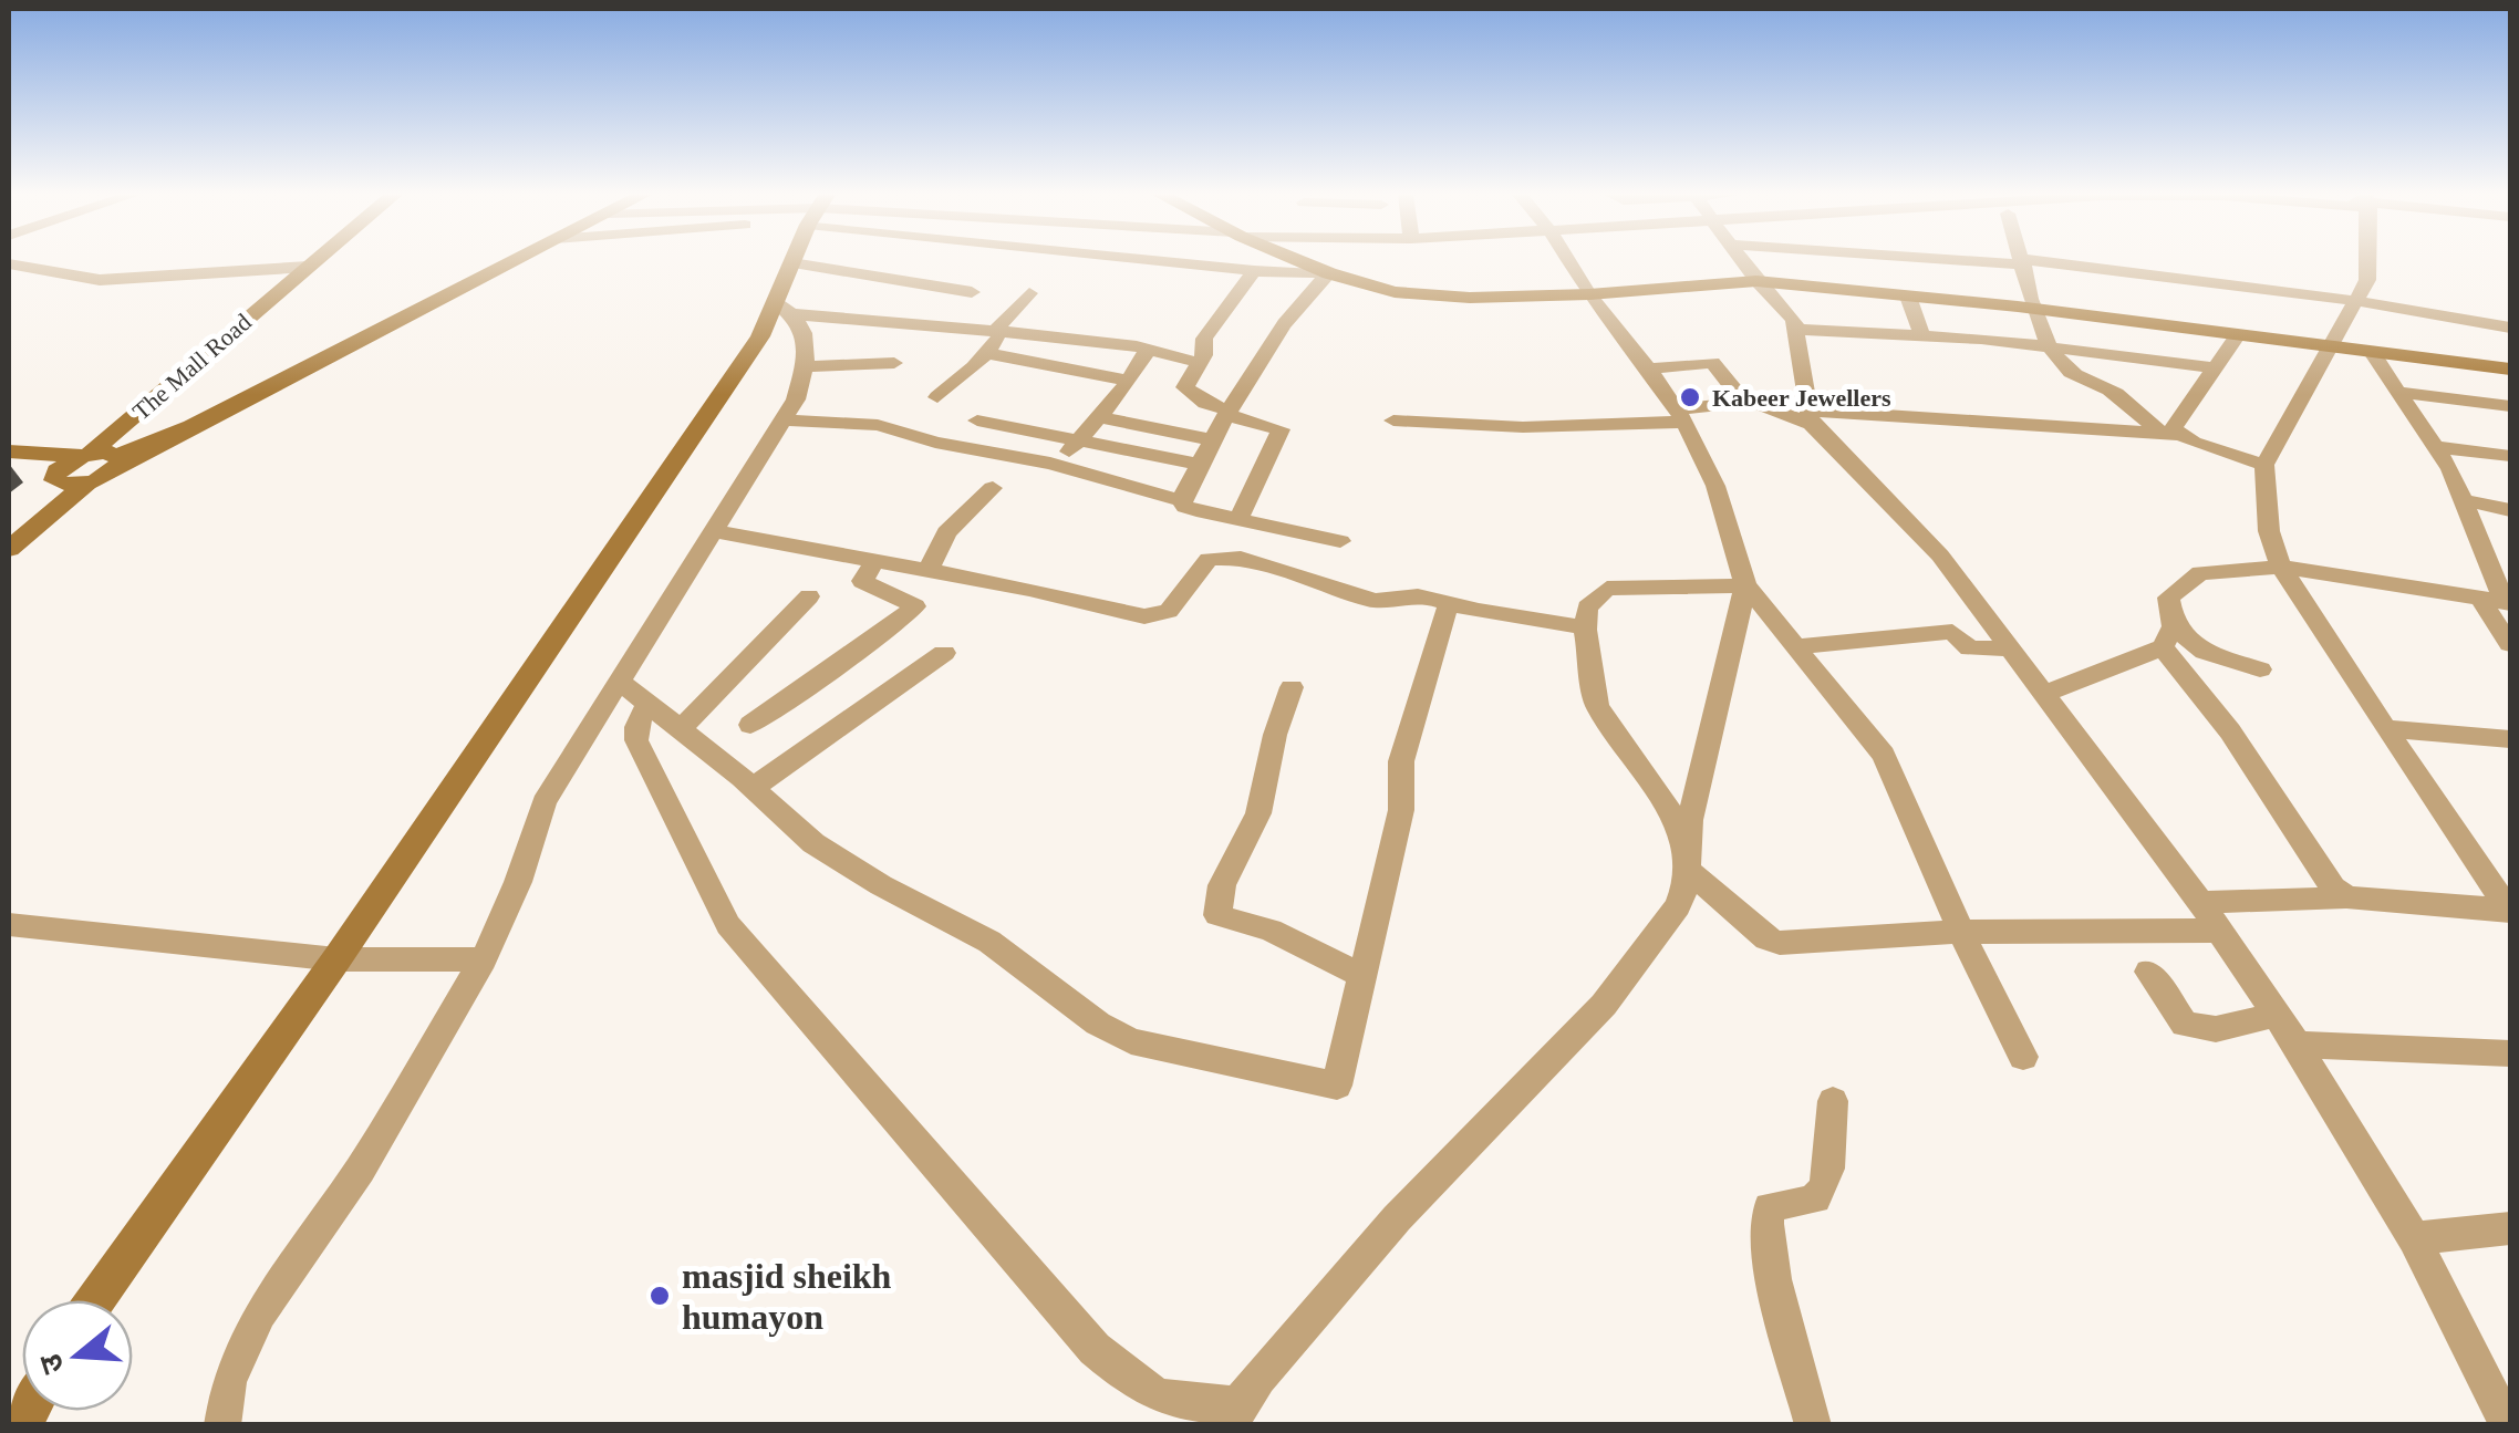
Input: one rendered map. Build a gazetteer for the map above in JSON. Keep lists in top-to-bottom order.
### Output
{
  "streets": {
    "street": ["The Mall Road"]
  },
  "places": ["Kabeer Jewellers", "masjid sheikh humayon"],
  "north": "left"
}
